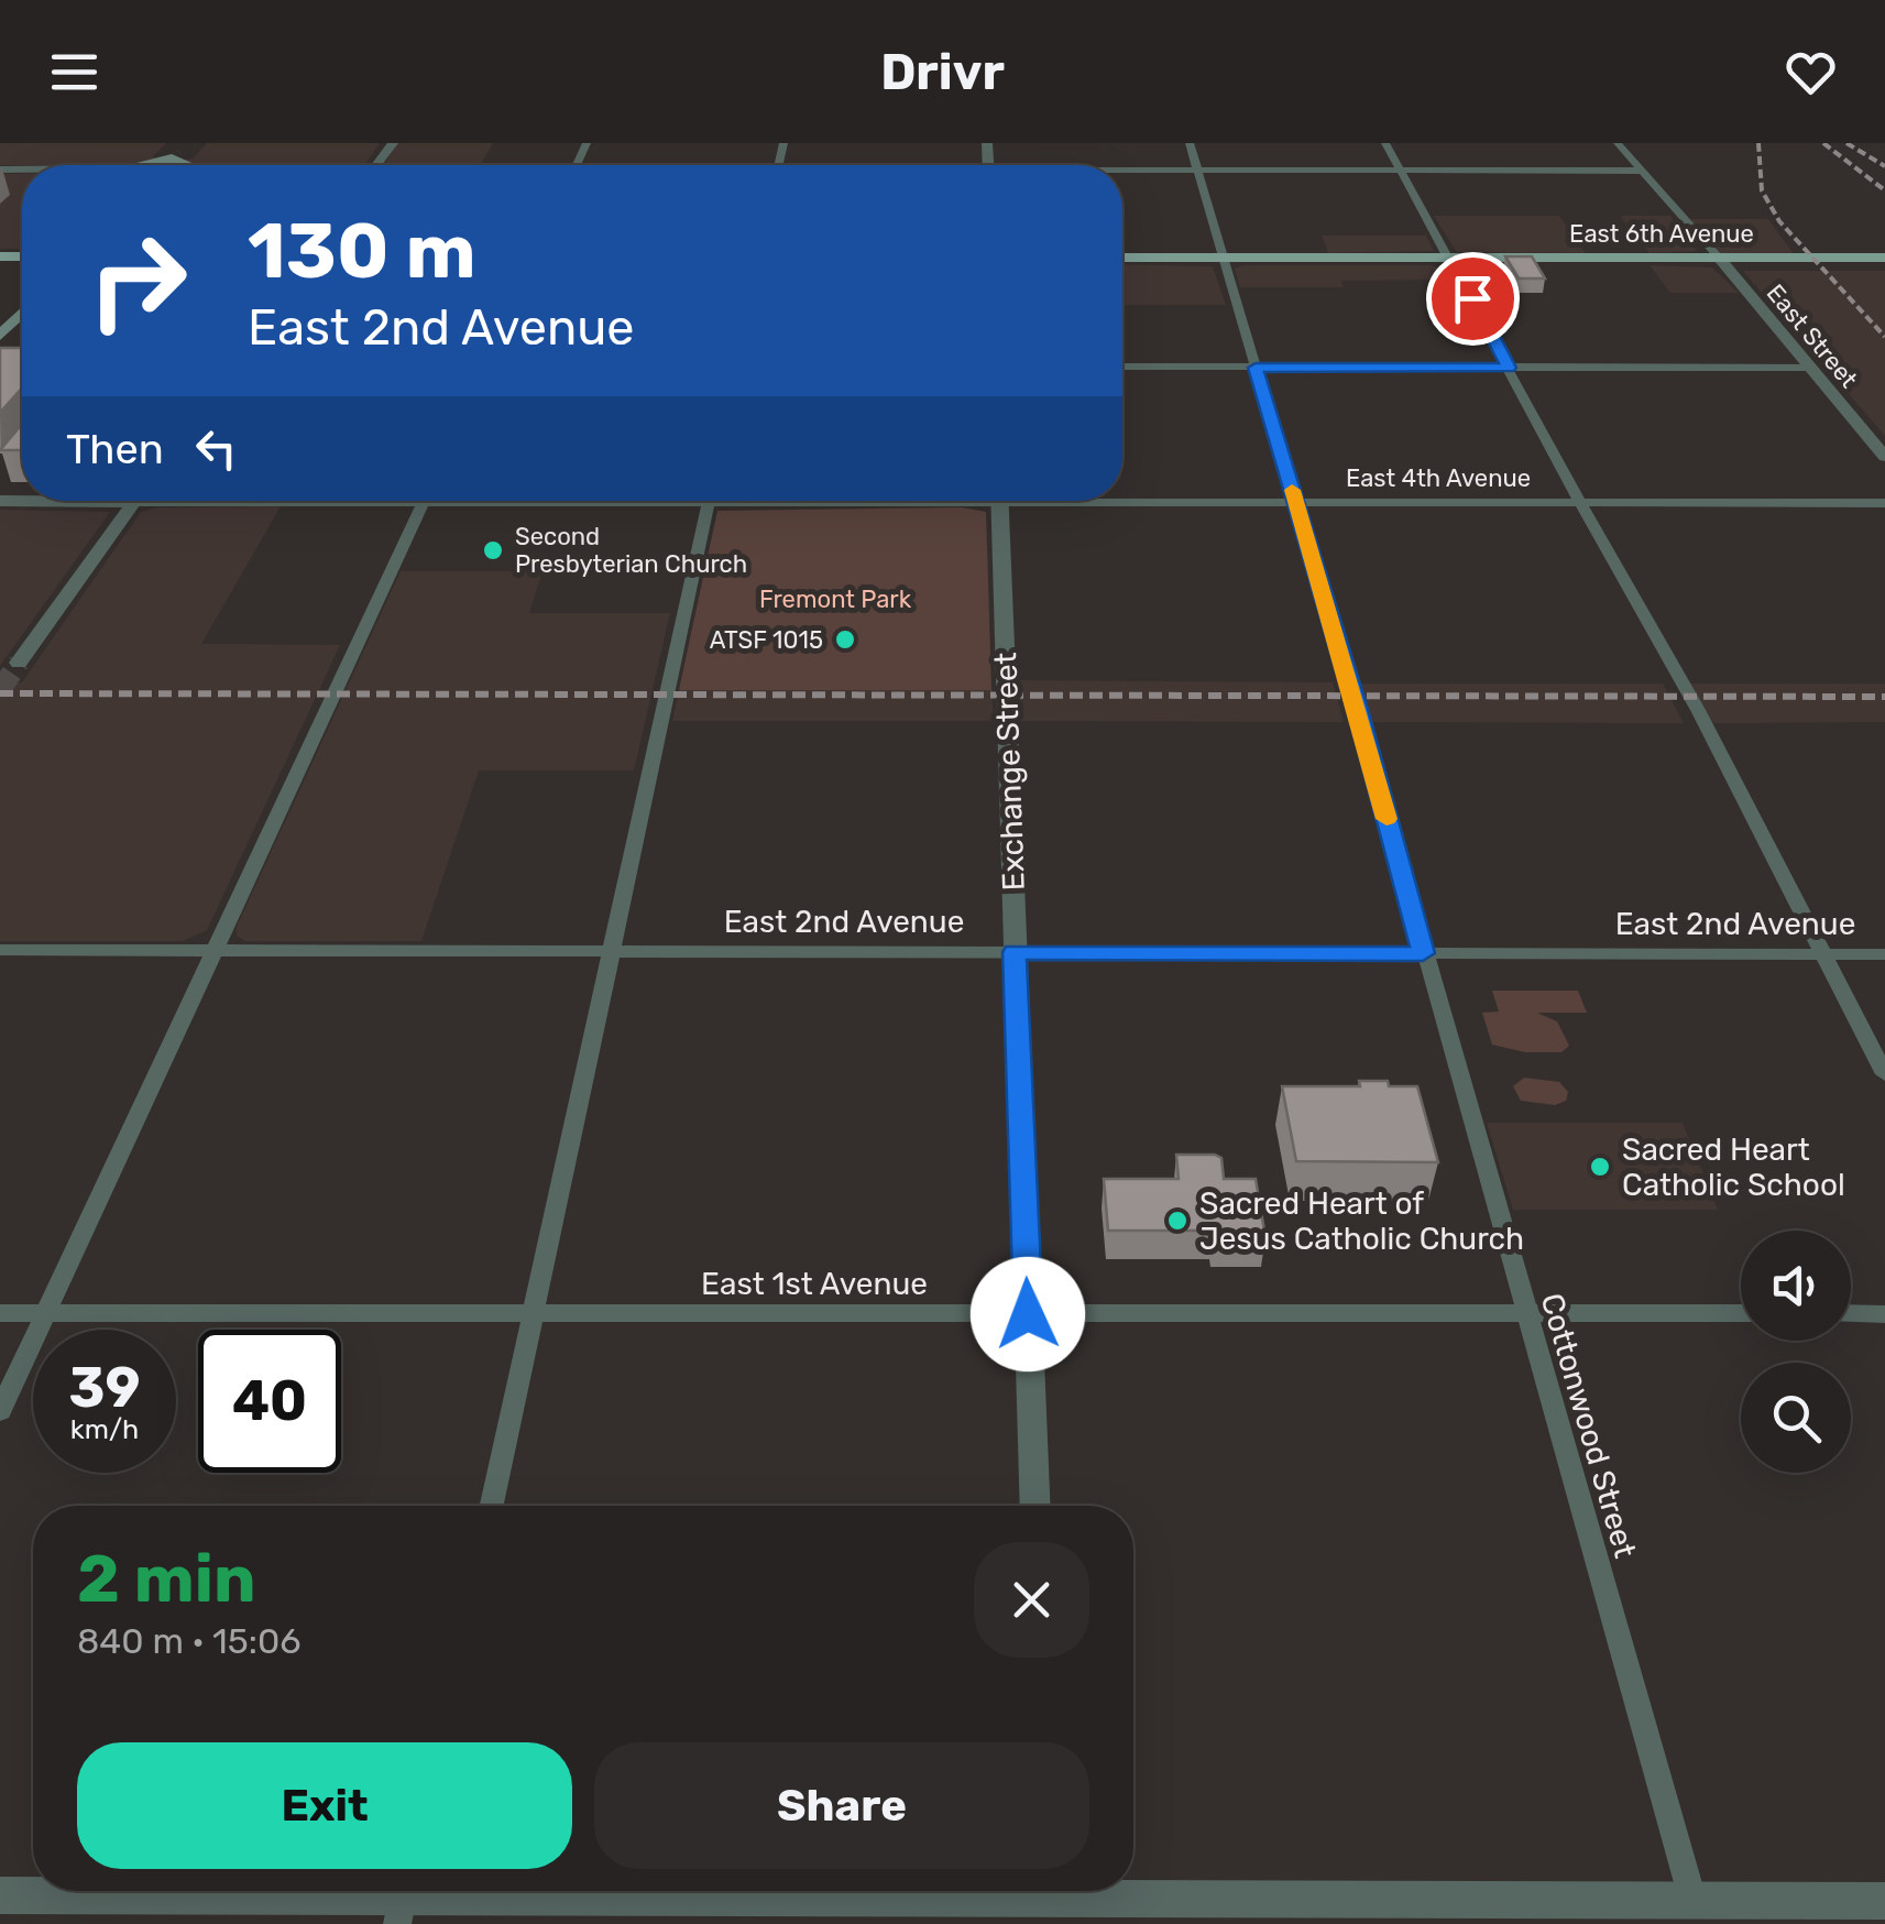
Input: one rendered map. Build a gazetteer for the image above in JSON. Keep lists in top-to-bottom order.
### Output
{
  "streets": {
    "main road": ["East 6th Avenue"],
    "street": [
      "East Street",
      "East 4th Avenue",
      "Exchange Street",
      "East 2nd Avenue",
      "East 1st Avenue",
      "Cottonwood Street"
    ]
  },
  "crossings": [
    ["East 6th Avenue", "East Street"],
    ["East 6th Avenue", "Cottonwood Street"],
    ["East 4th Avenue", "Cottonwood Street"],
    ["Exchange Street", "East 2nd Avenue"],
    ["Exchange Street", "East 1st Avenue"],
    ["East 2nd Avenue", "Cottonwood Street"],
    ["East 1st Avenue", "Cottonwood Street"]
  ],
  "parks": ["Fremont Park"],
  "places": [
    "Second Presbyterian Church",
    "ATSF 1015",
    "Sacred Heart Catholic School",
    "Sacred Heart of Jesus Catholic Church"
  ],
  "page": {
    "header": "Drivr",
    "turn": ["130 m", "East 2nd Avenue"],
    "then": "Then",
    "speed": "39 km/h",
    "limit": "40",
    "heading": ["2 min", "840 m · 15:06"],
    "buttons": ["Exit", "Share"]
  }
}
